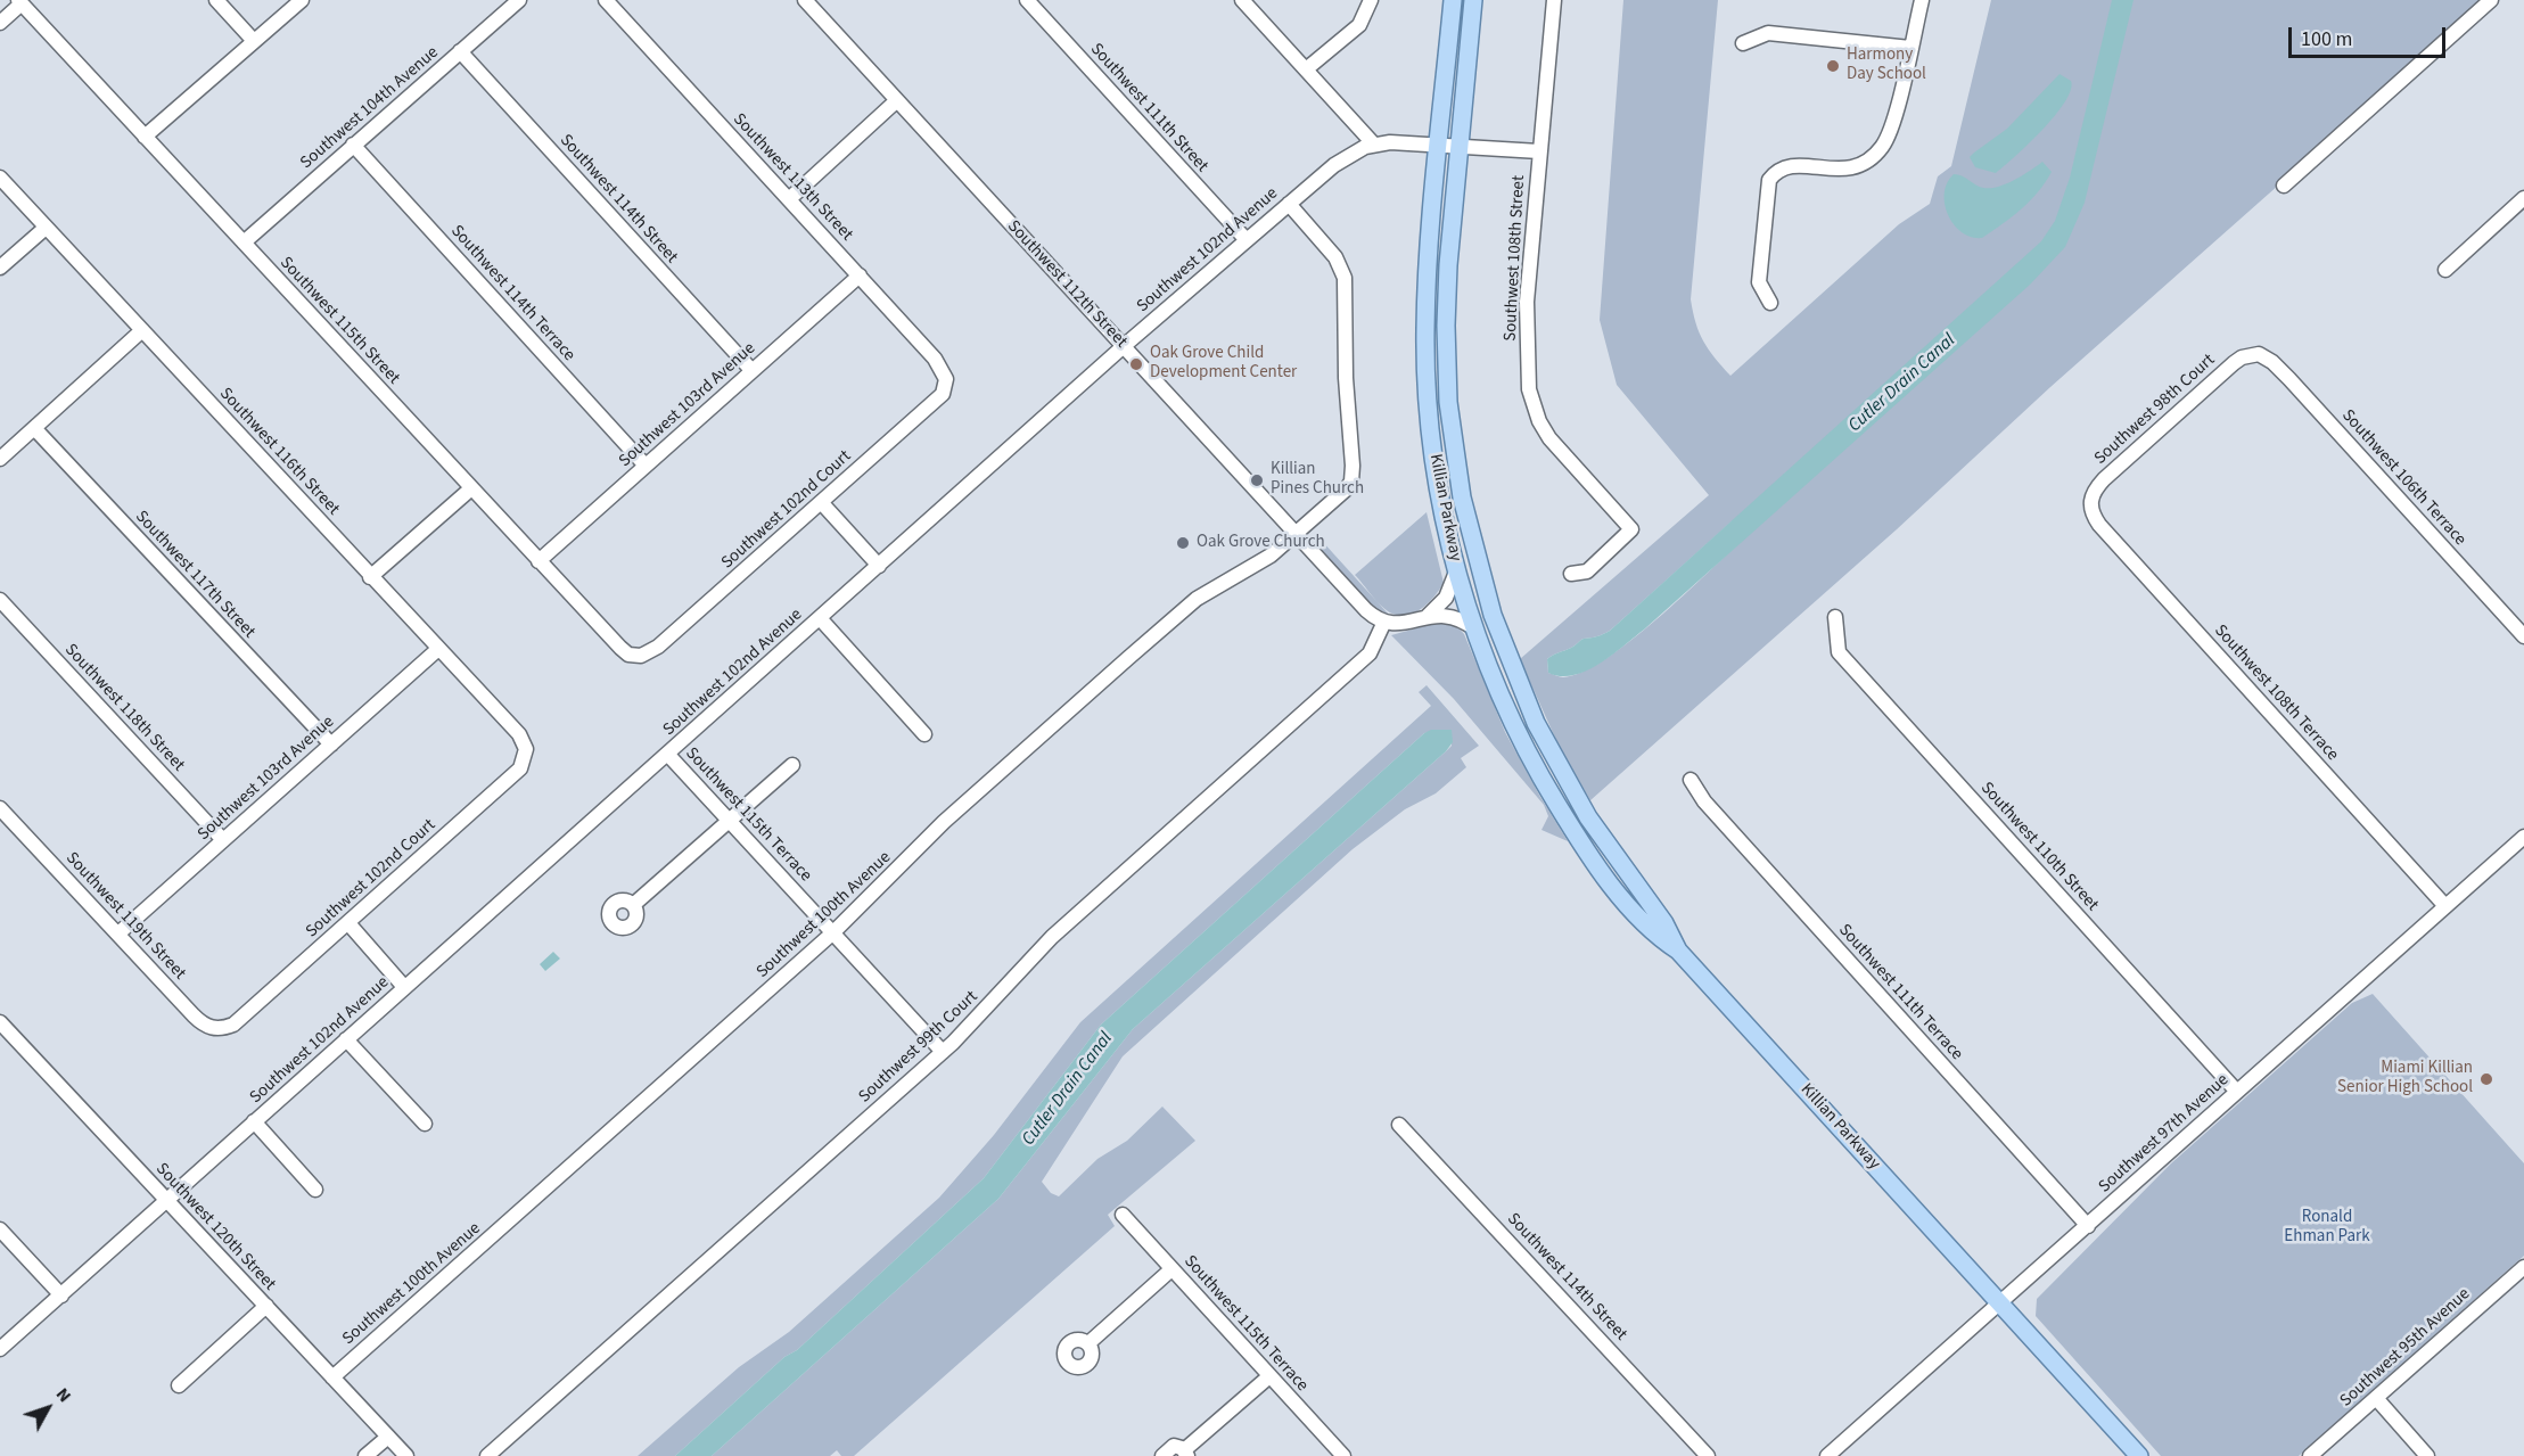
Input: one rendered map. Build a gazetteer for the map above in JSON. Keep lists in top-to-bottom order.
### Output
{
  "streets": {
    "main road": ["Killian Parkway"],
    "street": [
      "Southwest 104th Avenue",
      "Southwest 111th Street",
      "Southwest 113th Street",
      "Southwest 114th Street",
      "Southwest 102nd Avenue",
      "Southwest 108th Street",
      "Southwest 112th Street",
      "Southwest 114th Terrace",
      "Southwest 115th Street",
      "Southwest 103rd Avenue",
      "Southwest 98th Court",
      "Southwest 116th Street",
      "Southwest 106th Terrace",
      "Southwest 102nd Court",
      "Southwest 117th Street",
      "Southwest 108th Terrace",
      "Southwest 118th Street",
      "Southwest 115th Terrace",
      "Southwest 110th Street",
      "Southwest 100th Avenue",
      "Southwest 119th Street",
      "Southwest 111th Terrace",
      "Southwest 99th Court",
      "Southwest 97th Avenue",
      "Southwest 120th Street",
      "Southwest 95th Avenue"
    ]
  },
  "crossings": [
    ["Southwest 104th Avenue", "Southwest 114th Street"],
    ["Southwest 104th Avenue", "Southwest 114th Terrace"],
    ["Southwest 104th Avenue", "Southwest 115th Street"],
    ["Southwest 111th Street", "Southwest 102nd Avenue"],
    ["Southwest 113th Street", "Southwest 103rd Avenue"],
    ["Southwest 113th Street", "Southwest 102nd Court"],
    ["Southwest 114th Street", "Southwest 103rd Avenue"],
    ["Southwest 102nd Avenue", "Southwest 108th Street"],
    ["Southwest 102nd Avenue", "Southwest 112th Street"],
    ["Southwest 102nd Avenue", "Killian Parkway"],
    ["Southwest 102nd Avenue", "Southwest 115th Terrace"],
    ["Southwest 102nd Avenue", "Southwest 100th Avenue"],
    ["Southwest 102nd Avenue", "Southwest 120th Street"],
    ["Southwest 112th Street", "Southwest 100th Avenue"],
    ["Southwest 112th Street", "Southwest 99th Court"],
    ["Southwest 114th Terrace", "Southwest 103rd Avenue"],
    ["Southwest 115th Street", "Southwest 103rd Avenue"],
    ["Southwest 115th Street", "Southwest 102nd Court"],
    ["Southwest 103rd Avenue", "Southwest 116th Street"],
    ["Southwest 103rd Avenue", "Southwest 117th Street"],
    ["Southwest 103rd Avenue", "Southwest 118th Street"],
    ["Southwest 103rd Avenue", "Southwest 119th Street"],
    ["Southwest 98th Court", "Southwest 106th Terrace"],
    ["Southwest 98th Court", "Southwest 108th Terrace"],
    ["Southwest 116th Street", "Southwest 102nd Court"],
    ["Killian Parkway", "Southwest 97th Avenue"],
    ["Southwest 102nd Court", "Southwest 119th Street"],
    ["Southwest 108th Terrace", "Southwest 97th Avenue"],
    ["Southwest 115th Terrace", "Southwest 100th Avenue"],
    ["Southwest 115th Terrace", "Southwest 99th Court"],
    ["Southwest 110th Street", "Southwest 97th Avenue"],
    ["Southwest 100th Avenue", "Southwest 120th Street"],
    ["Southwest 111th Terrace", "Southwest 97th Avenue"]
  ],
  "water": ["Cutler Drain Canal"],
  "parks": ["Ronald Ehman Park"],
  "places": [
    "Harmony Day School",
    "Oak Grove Child Development Center",
    "Killian Pines Church",
    "Oak Grove Church",
    "Miami Killian Senior High School"
  ],
  "scale_bar": "100 m",
  "north": "top right"
}
